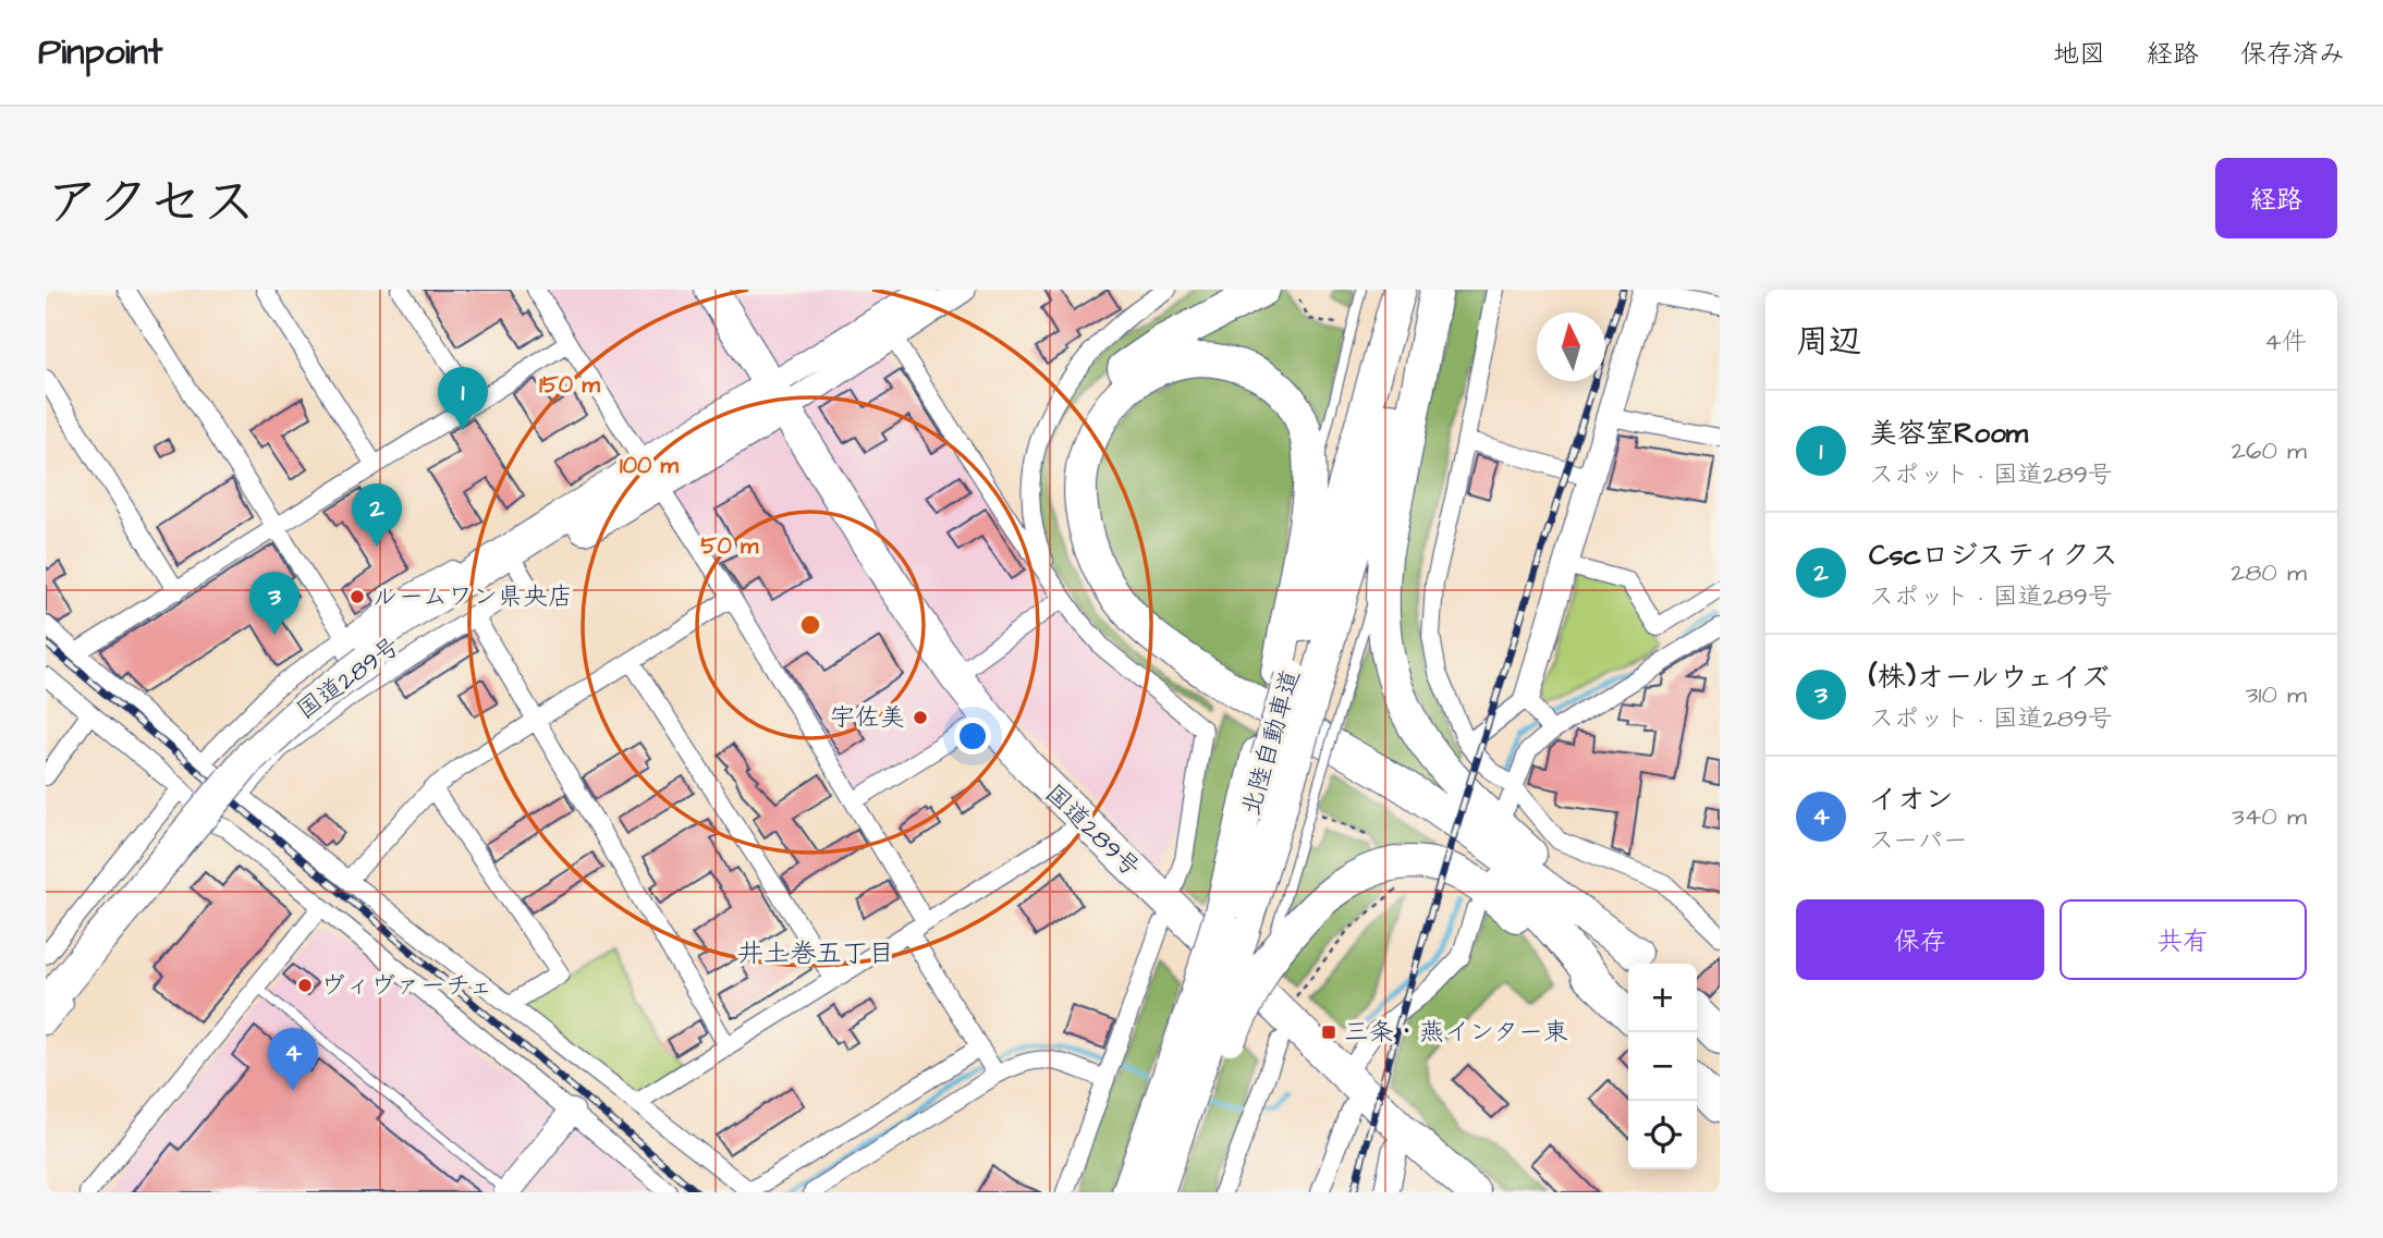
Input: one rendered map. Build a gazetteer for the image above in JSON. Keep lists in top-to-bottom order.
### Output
{
  "streets": {
    "highway": ["国道289号", "北陸自動車道"]
  },
  "districts": ["井土巻五丁目"],
  "places": {
    "other": ["ルームワン県央店", "宇佐美", "ヴィヴァーチェ"],
    "transit": ["三条・燕インター東"]
  },
  "north": "top",
  "page": {
    "header": "Pinpoint",
    "nav": ["地図", "経路", "保存済み"],
    "title": "アクセス",
    "buttons": [
      "経路",
      ["保存", "共有"]
    ],
    "heading": ["周辺", "4件"],
    "pins": [
      "1",
      "2",
      "3",
      "4"
    ],
    "list": [
      {
        "mark": "1",
        "name": "美容室Room",
        "note": "スポット · 国道289号",
        "value": "260 m"
      },
      {
        "mark": "2",
        "name": "Cscロジスティクス",
        "note": "スポット · 国道289号",
        "value": "280 m"
      },
      {
        "mark": "3",
        "name": "(株)オールウェイズ",
        "note": "スポット · 国道289号",
        "value": "310 m"
      },
      {
        "mark": "4",
        "name": "イオン",
        "note": "スーパー",
        "value": "340 m"
      }
    ],
    "map_buttons": ["+", "−"]
  },
  "rings": ["150 m", "100 m", "50 m"]
}
